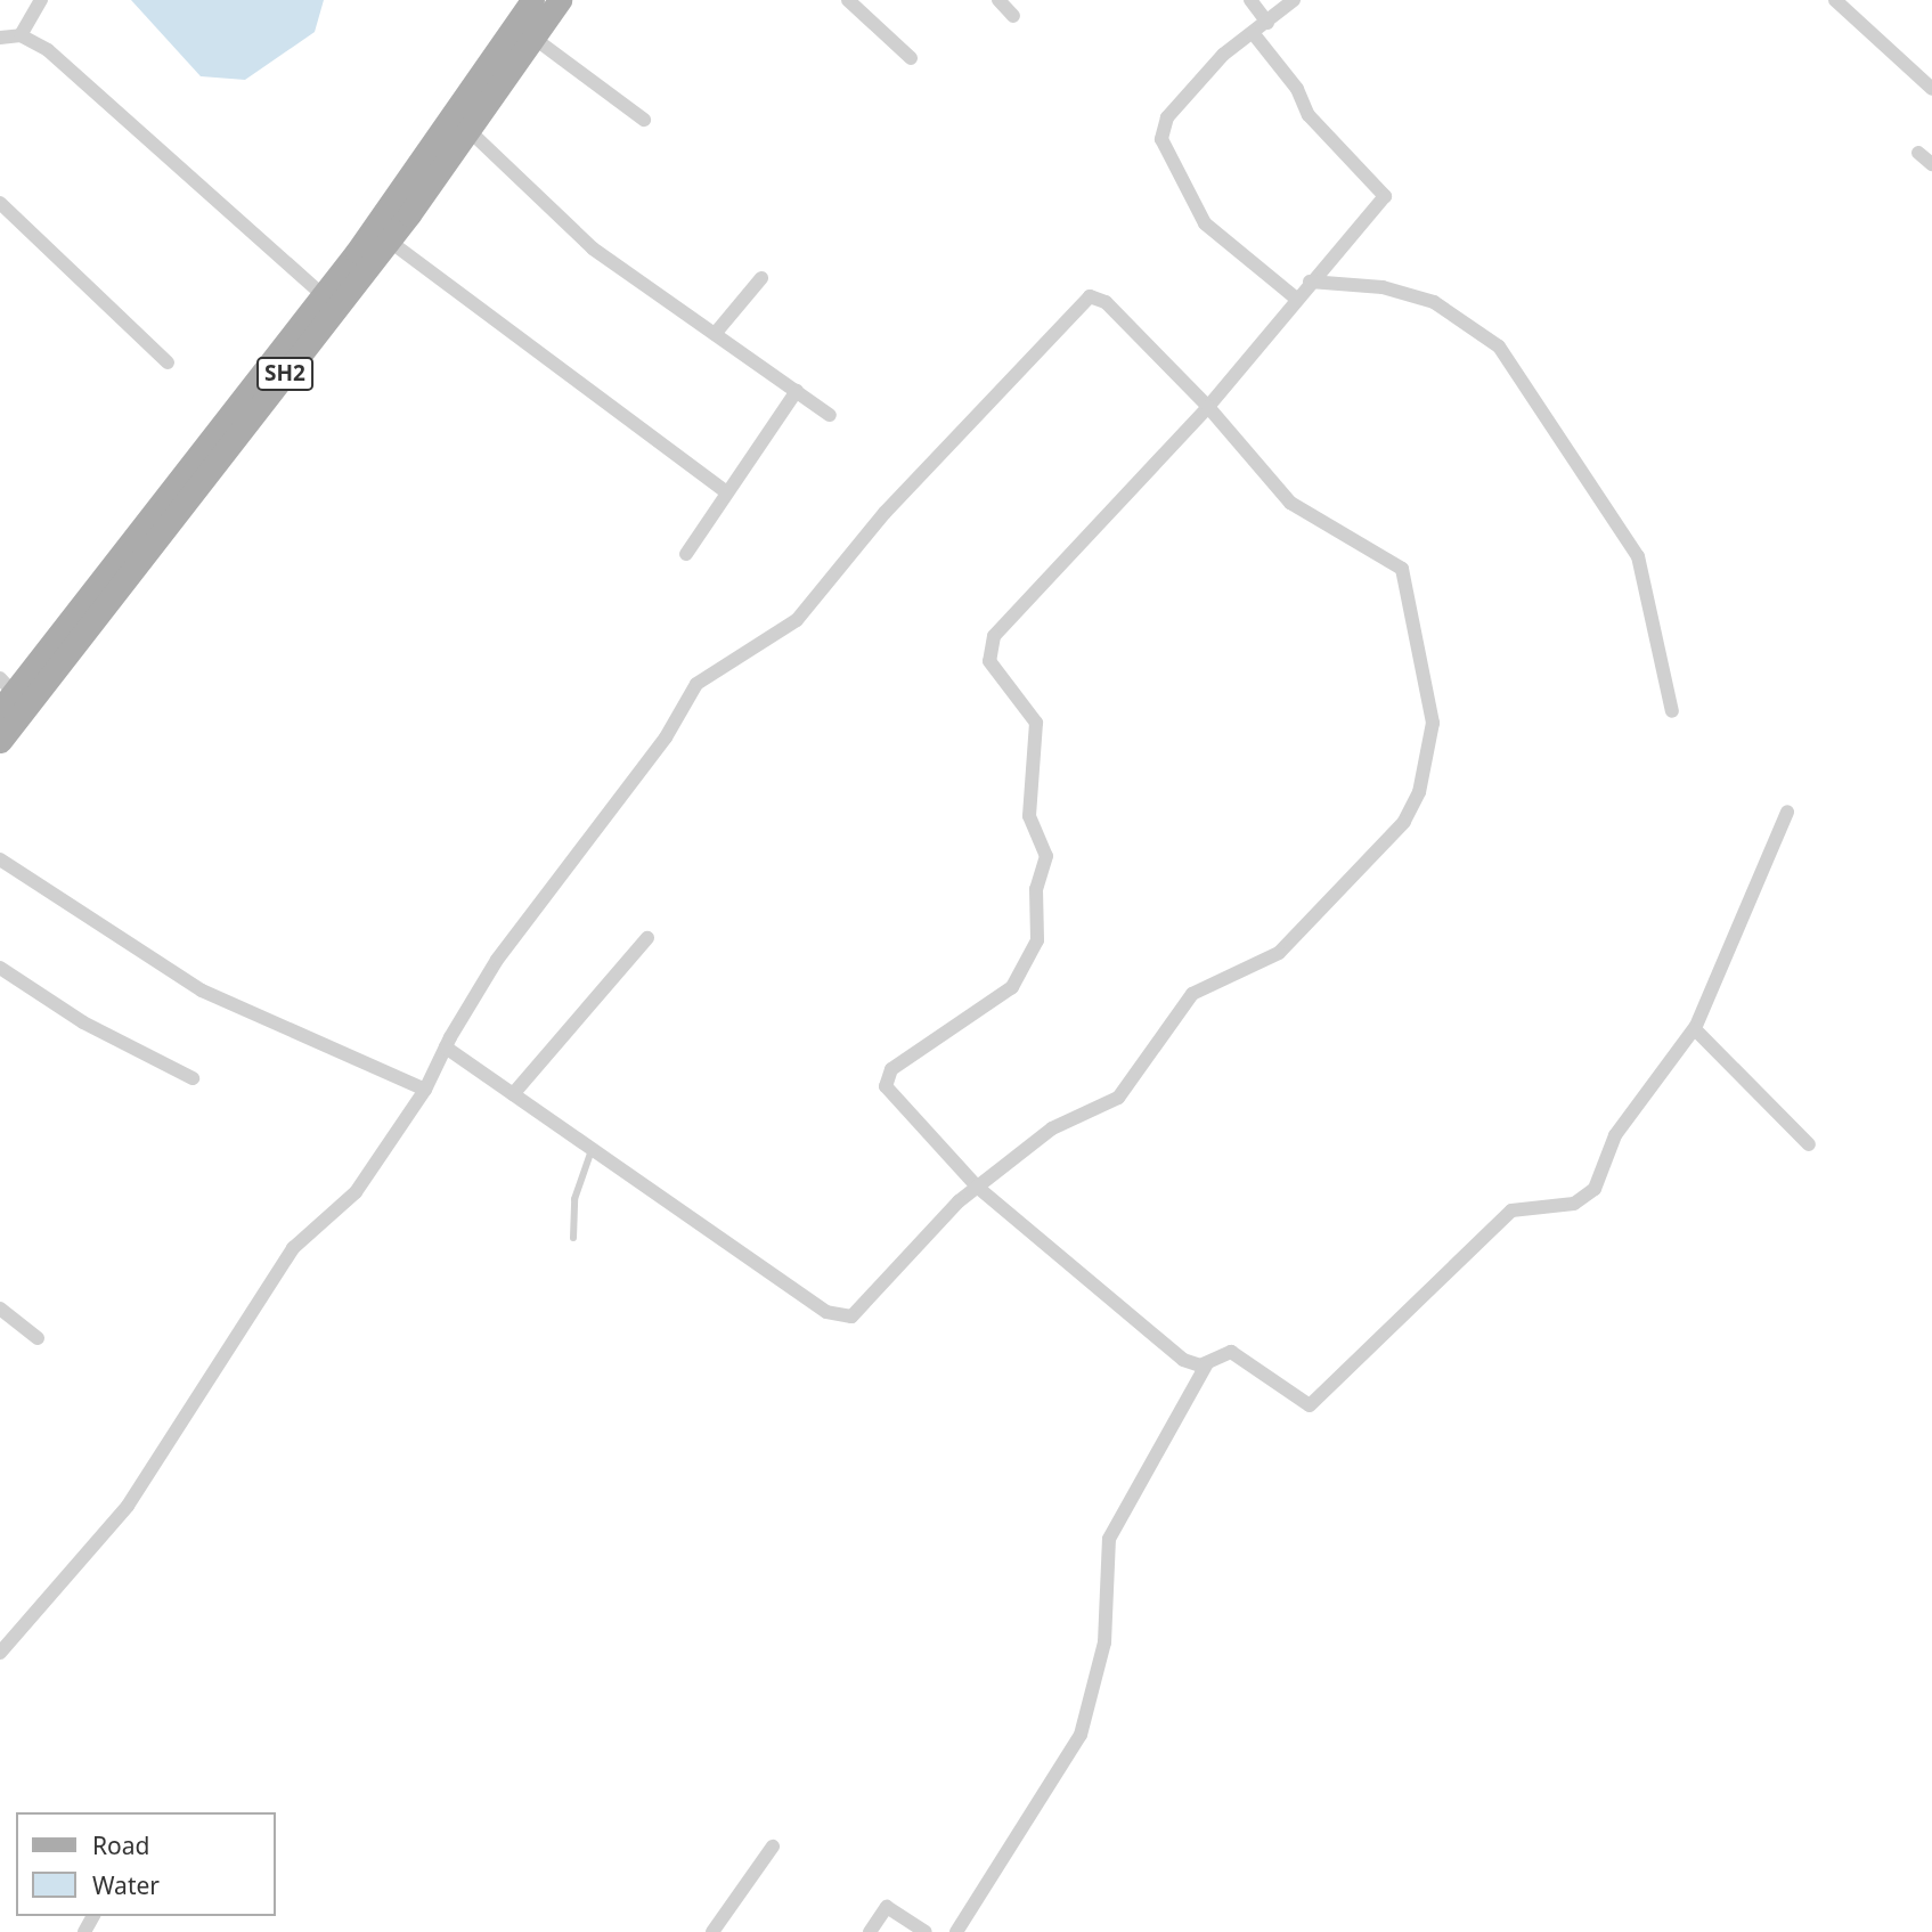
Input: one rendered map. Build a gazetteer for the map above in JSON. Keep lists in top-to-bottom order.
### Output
{
  "streets": {
    "main road": ["SH2"]
  },
  "legend": ["Road", "Water"]
}
